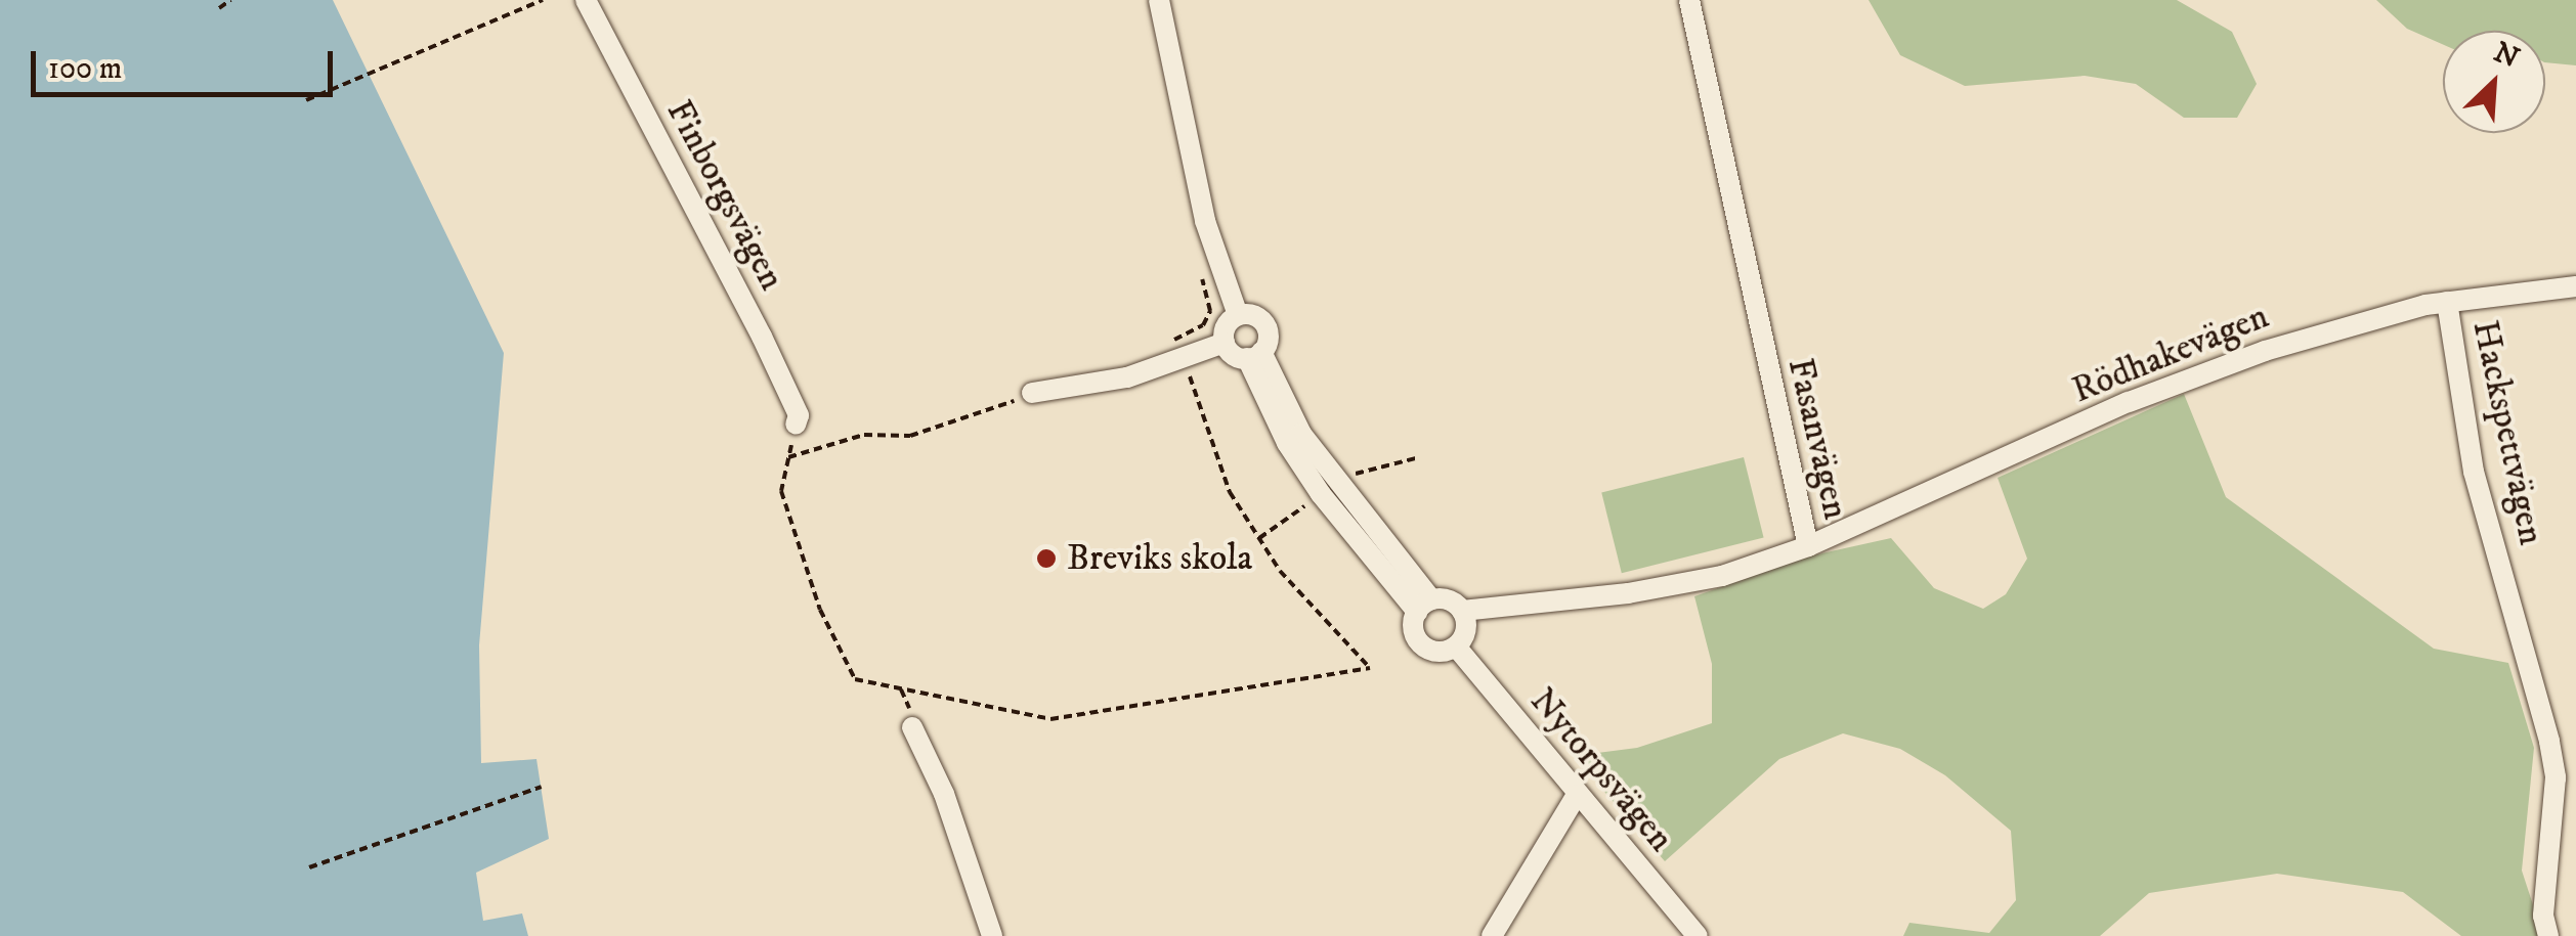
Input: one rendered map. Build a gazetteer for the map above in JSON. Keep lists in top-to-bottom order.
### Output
{
  "streets": {
    "street": [
      "Finborgsvägen",
      "Rödhakevägen",
      "Hackspettvägen",
      "Fasanvägen",
      "Nytorpsvägen"
    ]
  },
  "crossings": [
    ["Rödhakevägen", "Hackspettvägen"],
    ["Rödhakevägen", "Fasanvägen"],
    ["Fasanvägen", "Nytorpsvägen"]
  ],
  "places": ["Breviks skola"],
  "scale_bar": "100 m",
  "north": "top right"
}
